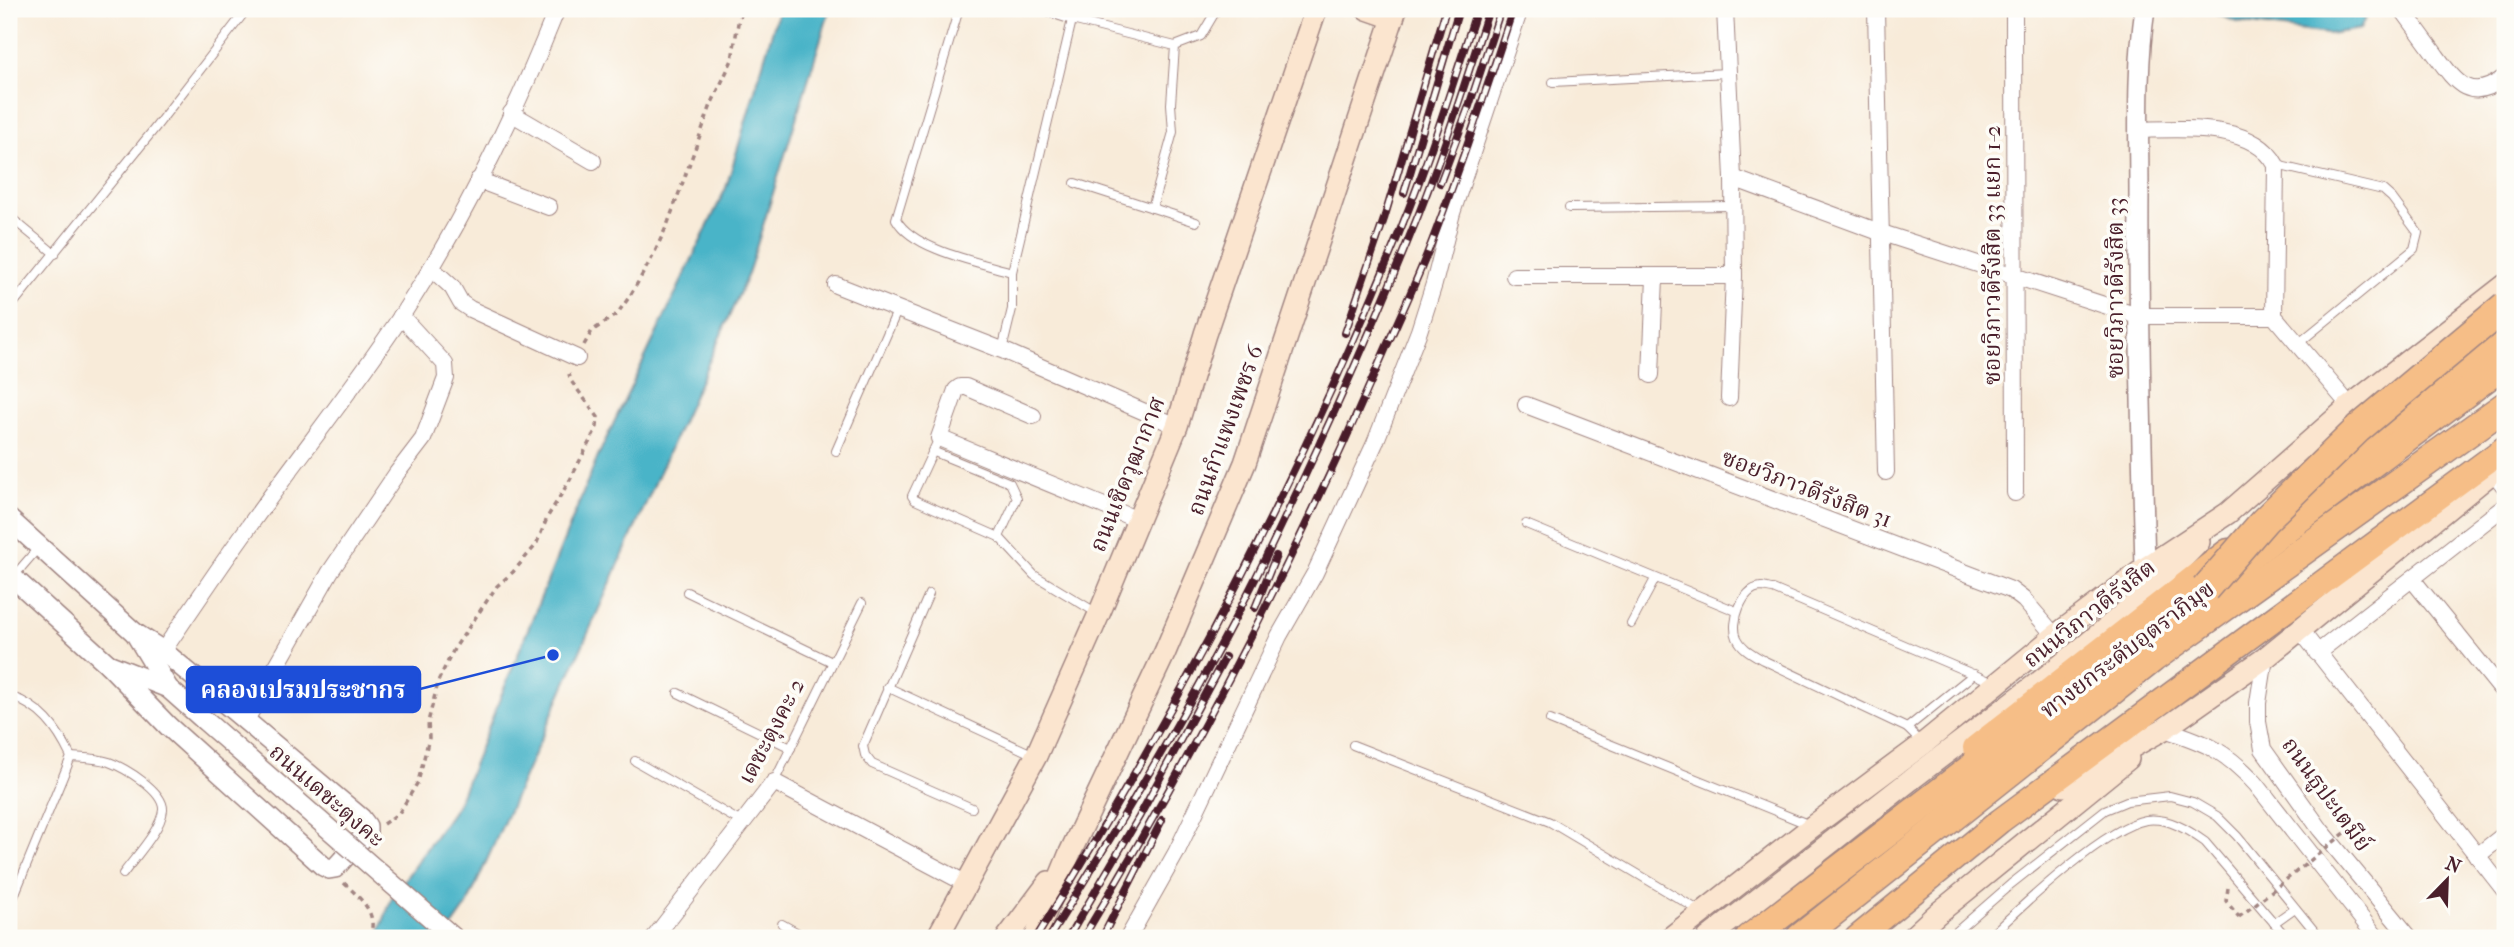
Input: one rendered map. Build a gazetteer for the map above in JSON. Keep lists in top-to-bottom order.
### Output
{
  "streets": {
    "highway": ["ถนนวิภาวดีรังสิต", "ทางยกระดับอุตราภิมุข"],
    "main road": ["ถนนกำแพงเพชร 6", "ถนนเชิดวุฒากาศ"],
    "street": [
      "ซอยวิภาวดีรังสิต 33 แยก 1-2",
      "ซอยวิภาวดีรังสิต 33",
      "ซอยวิภาวดีรังสิต 31",
      "เดชะตุงคะ 2",
      "ถนนธูปะเตมีย์",
      "ถนนเดชะตุงคะ"
    ]
  },
  "crossings": [
    ["ซอยวิภาวดีรังสิต 33", "ถนนวิภาวดีรังสิต"],
    ["ซอยวิภาวดีรังสิต 31", "ถนนวิภาวดีรังสิต"]
  ],
  "places": ["คลองเปรมประชากร"],
  "north": "top right"
}
